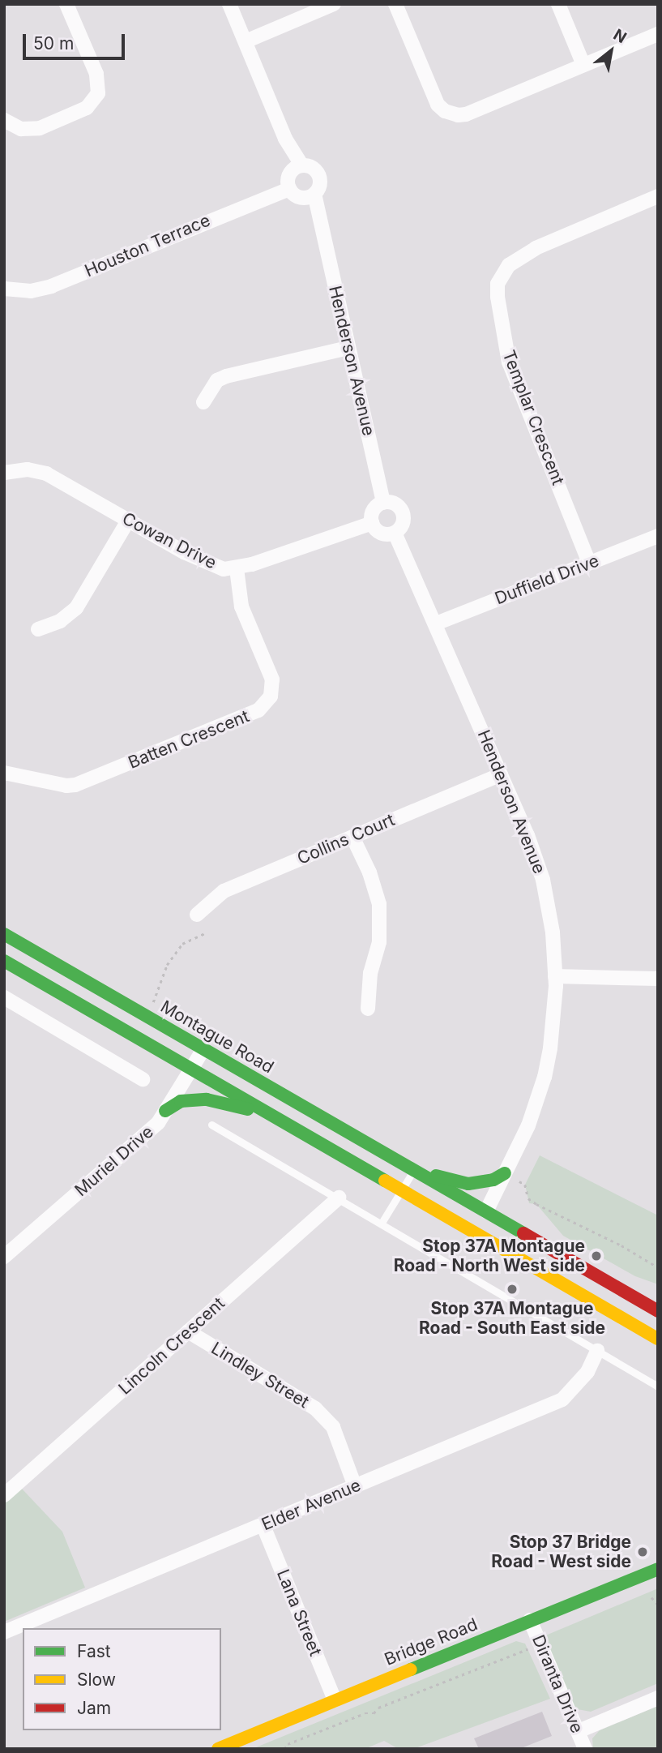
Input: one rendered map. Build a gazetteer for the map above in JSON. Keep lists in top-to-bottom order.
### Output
{
  "streets": {
    "main road": ["Montague Road", "Bridge Road"],
    "street": [
      "Houston Terrace",
      "Henderson Avenue",
      "Templar Crescent",
      "Cowan Drive",
      "Duffield Drive",
      "Batten Crescent",
      "Collins Court",
      "Muriel Drive",
      "Lincoln Crescent",
      "Lindley Street",
      "Elder Avenue",
      "Lana Street",
      "Diranta Drive"
    ]
  },
  "crossings": [
    ["Houston Terrace", "Henderson Avenue"],
    ["Henderson Avenue", "Cowan Drive"],
    ["Henderson Avenue", "Duffield Drive"],
    ["Henderson Avenue", "Collins Court"],
    ["Henderson Avenue", "Montague Road"],
    ["Templar Crescent", "Duffield Drive"],
    ["Cowan Drive", "Batten Crescent"],
    ["Montague Road", "Muriel Drive"],
    ["Lincoln Crescent", "Lindley Street"],
    ["Lindley Street", "Elder Avenue"],
    ["Elder Avenue", "Lana Street"],
    ["Lana Street", "Bridge Road"],
    ["Bridge Road", "Diranta Drive"]
  ],
  "places": ["Stop 37A Montague Road - North West side", "Stop 37A Montague Road - South East side", "Stop 37 Bridge Road - West side"],
  "legend": ["Fast", "Slow", "Jam"],
  "scale_bar": "50 m",
  "north": "top right"
}
